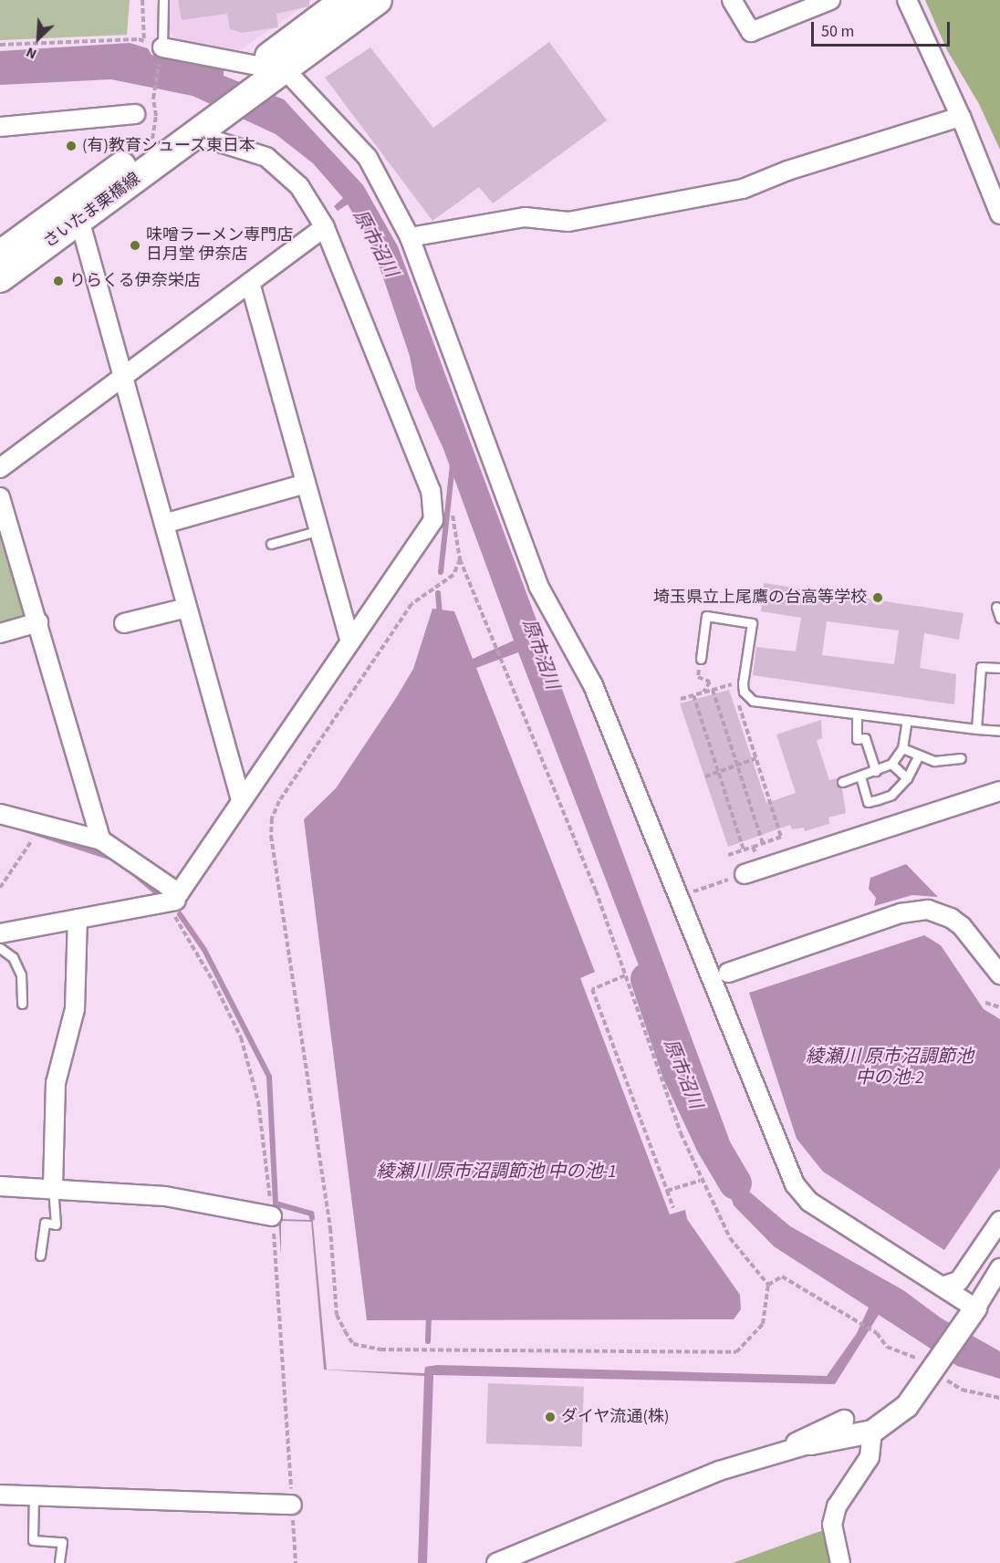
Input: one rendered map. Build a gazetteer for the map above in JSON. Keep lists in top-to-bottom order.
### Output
{
  "streets": {
    "main road": ["さいたま栗橋線"]
  },
  "water": ["原市沼川", "綾瀬川 原市沼調節池 中の池-2", "綾瀬川 原市沼調節池 中の池-1"],
  "places": [
    "(有)教育シューズ東日本",
    "味噌ラーメン専門店 日月堂 伊奈店",
    "りらくる伊奈栄店",
    "埼玉県立上尾鷹の台高等学校",
    "ダイヤ流通(株)"
  ],
  "scale_bar": "50 m",
  "north": "bottom left"
}
